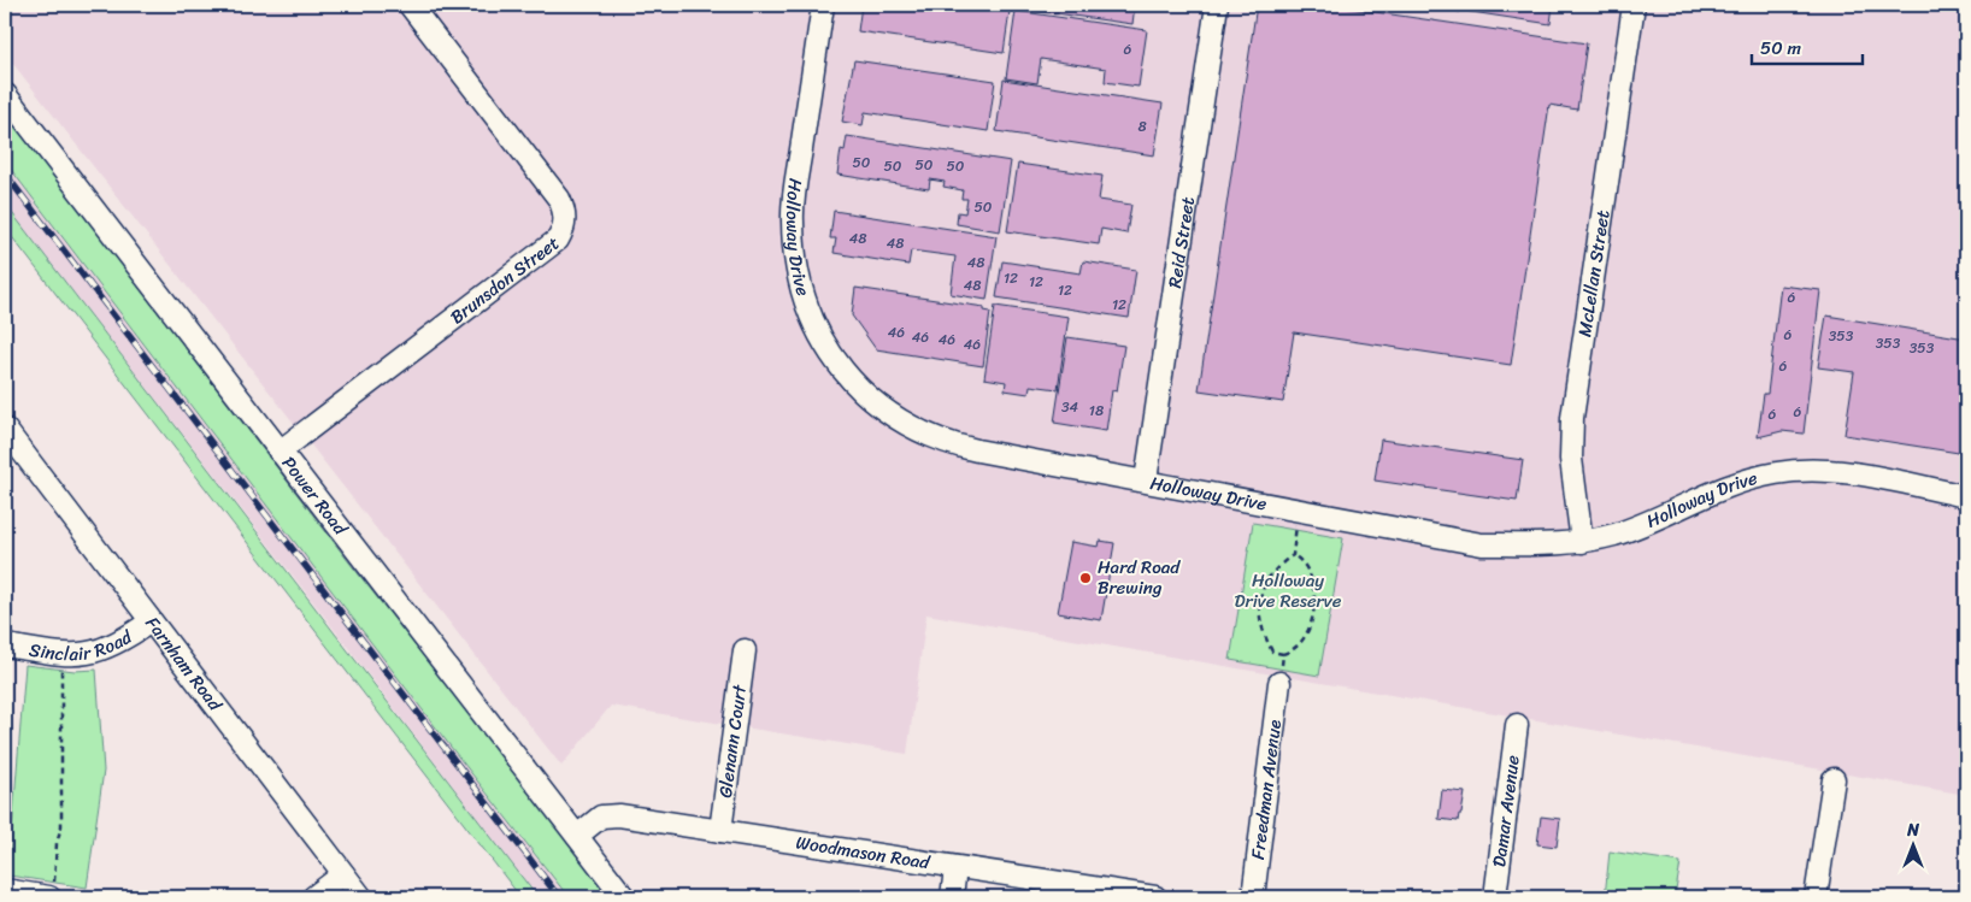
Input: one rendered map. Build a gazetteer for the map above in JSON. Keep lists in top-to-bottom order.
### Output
{
  "streets": {
    "street": [
      "Holloway Drive",
      "Reid Street",
      "McLellan Street",
      "Brunsdon Street",
      "Power Road",
      "Sinclair Road",
      "Farnham Road",
      "Glenann Court",
      "Freedman Avenue",
      "Damar Avenue",
      "Woodmason Road"
    ]
  },
  "crossings": [
    ["Holloway Drive", "Reid Street"],
    ["Holloway Drive", "McLellan Street"],
    ["Brunsdon Street", "Power Road"],
    ["Power Road", "Woodmason Road"],
    ["Sinclair Road", "Farnham Road"],
    ["Glenann Court", "Woodmason Road"]
  ],
  "parks": ["Holloway Drive Reserve"],
  "places": ["Hard Road Brewing"],
  "house_numbers": [
    "6",
    "8",
    "50",
    "50",
    "50",
    "50",
    "50",
    "48",
    "48",
    "48",
    "12",
    "12",
    "48",
    "12",
    "6",
    "12",
    "46",
    "6",
    "353",
    "46",
    "46",
    "353",
    "46",
    "353",
    "6",
    "34",
    "18",
    "6",
    "6"
  ],
  "scale_bar": "50 m",
  "north": "top"
}
